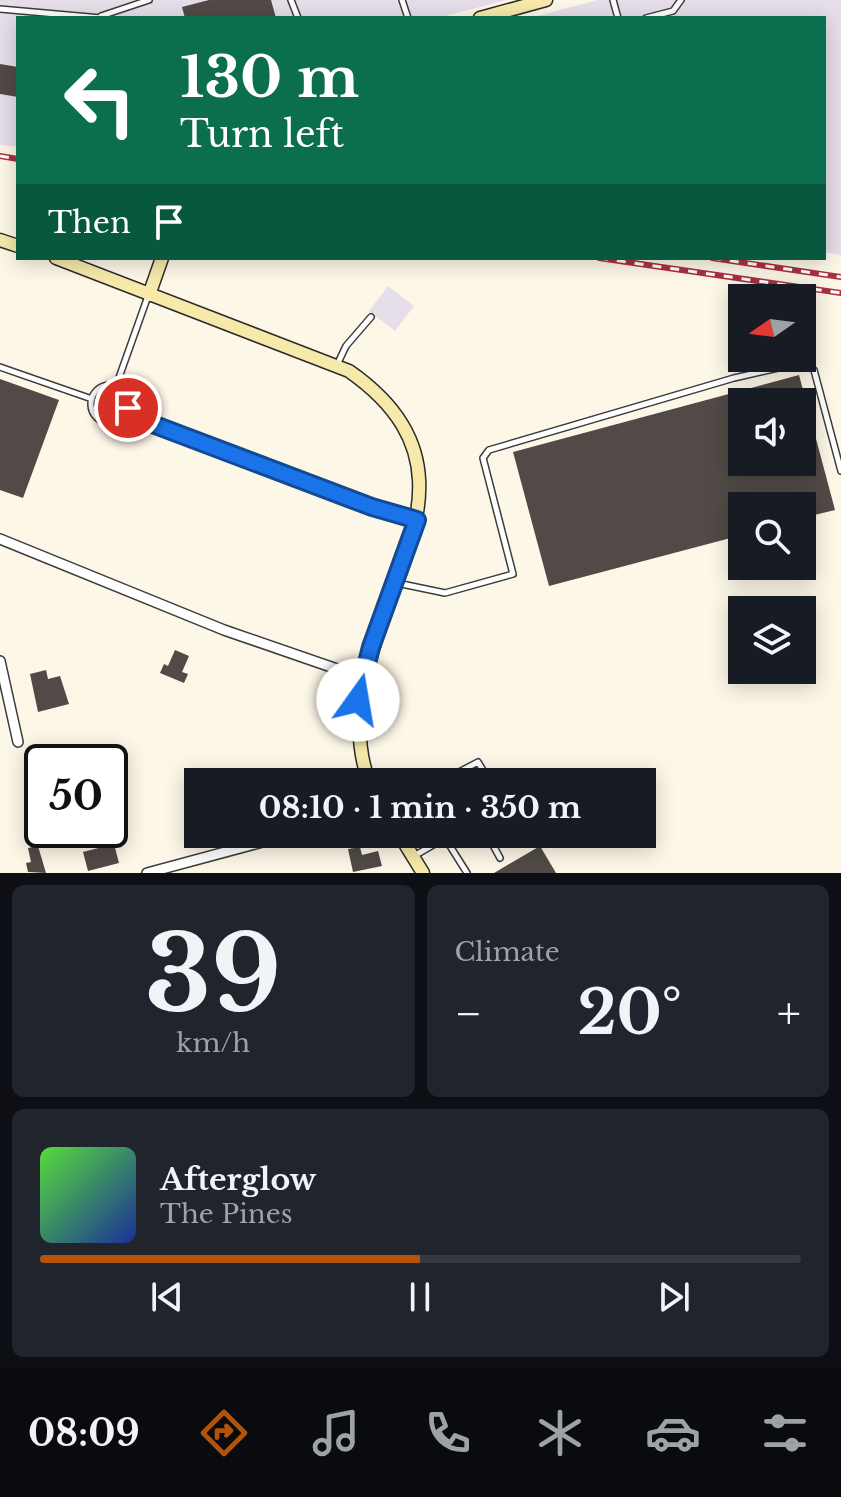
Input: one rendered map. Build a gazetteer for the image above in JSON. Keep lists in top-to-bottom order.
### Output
{
  "north": "left",
  "page": {
    "turn": ["130 m", "Turn left"],
    "then": "Then",
    "limit": "50",
    "trip": "08:10 · 1 min · 350 m",
    "tile": [
      ["39", "km/h"],
      "Climate"
    ],
    "heat": ["−", "20°", "+"],
    "song": ["Afterglow", "The Pines"],
    "tabs": "08:09"
  }
}
